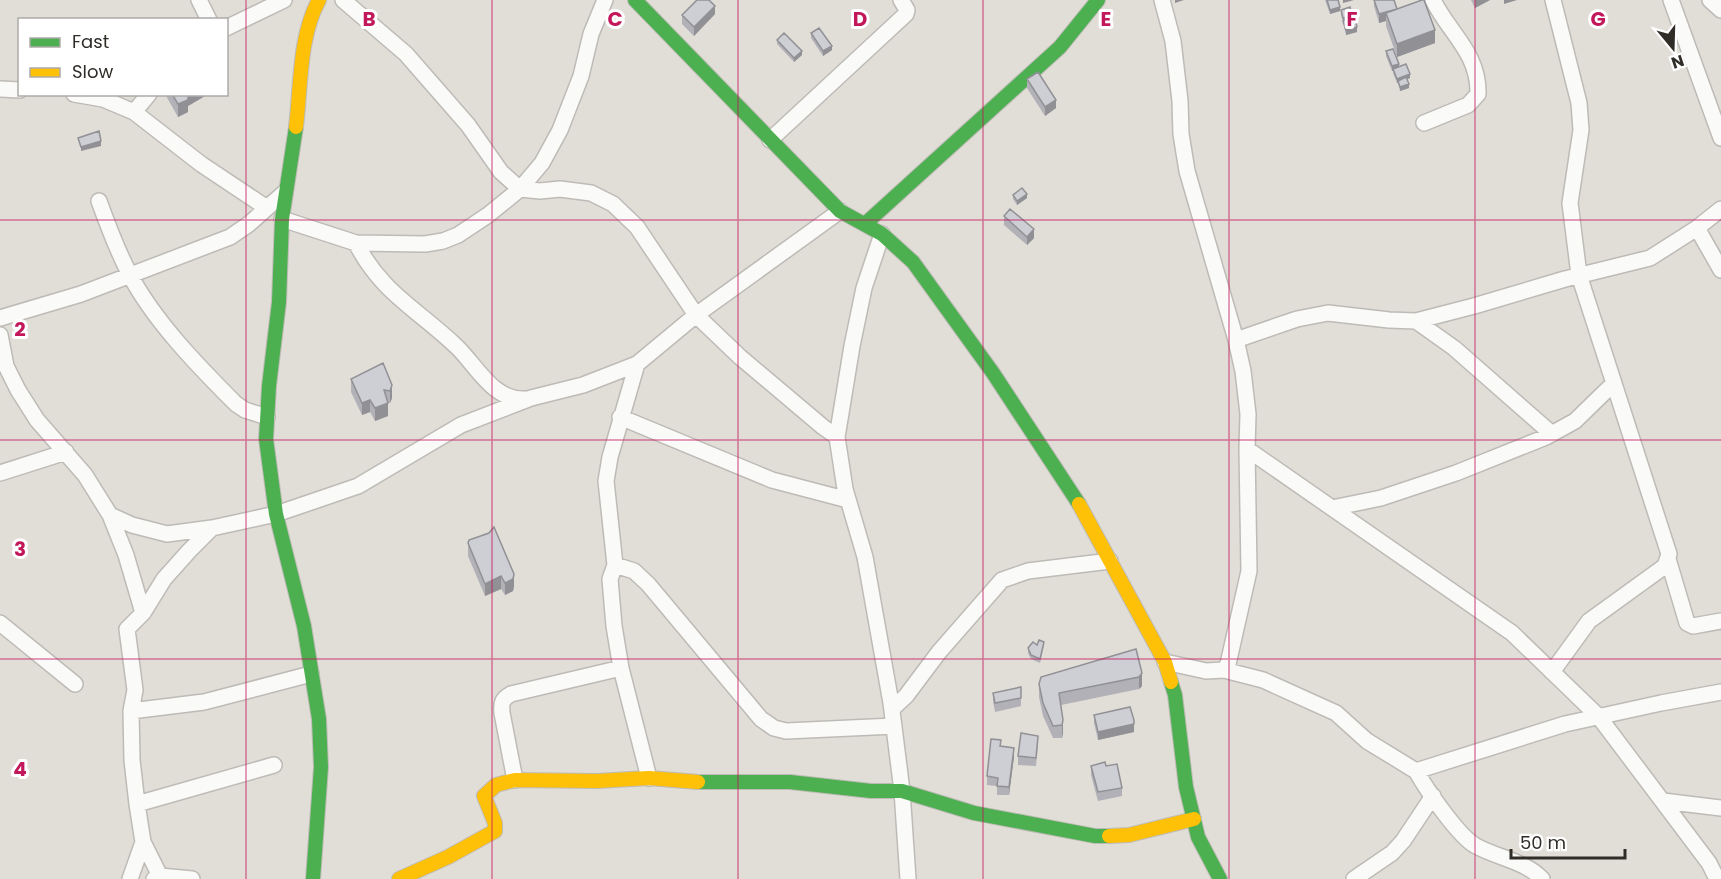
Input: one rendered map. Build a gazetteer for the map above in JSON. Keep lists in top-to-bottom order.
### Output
{
  "legend": ["Fast", "Slow"],
  "scale_bar": "50 m",
  "north": "bottom",
  "grid": {
    "columns": [
      "B",
      "C",
      "D",
      "E",
      "F",
      "G"
    ],
    "rows": ["2", "3", "4"]
  }
}
